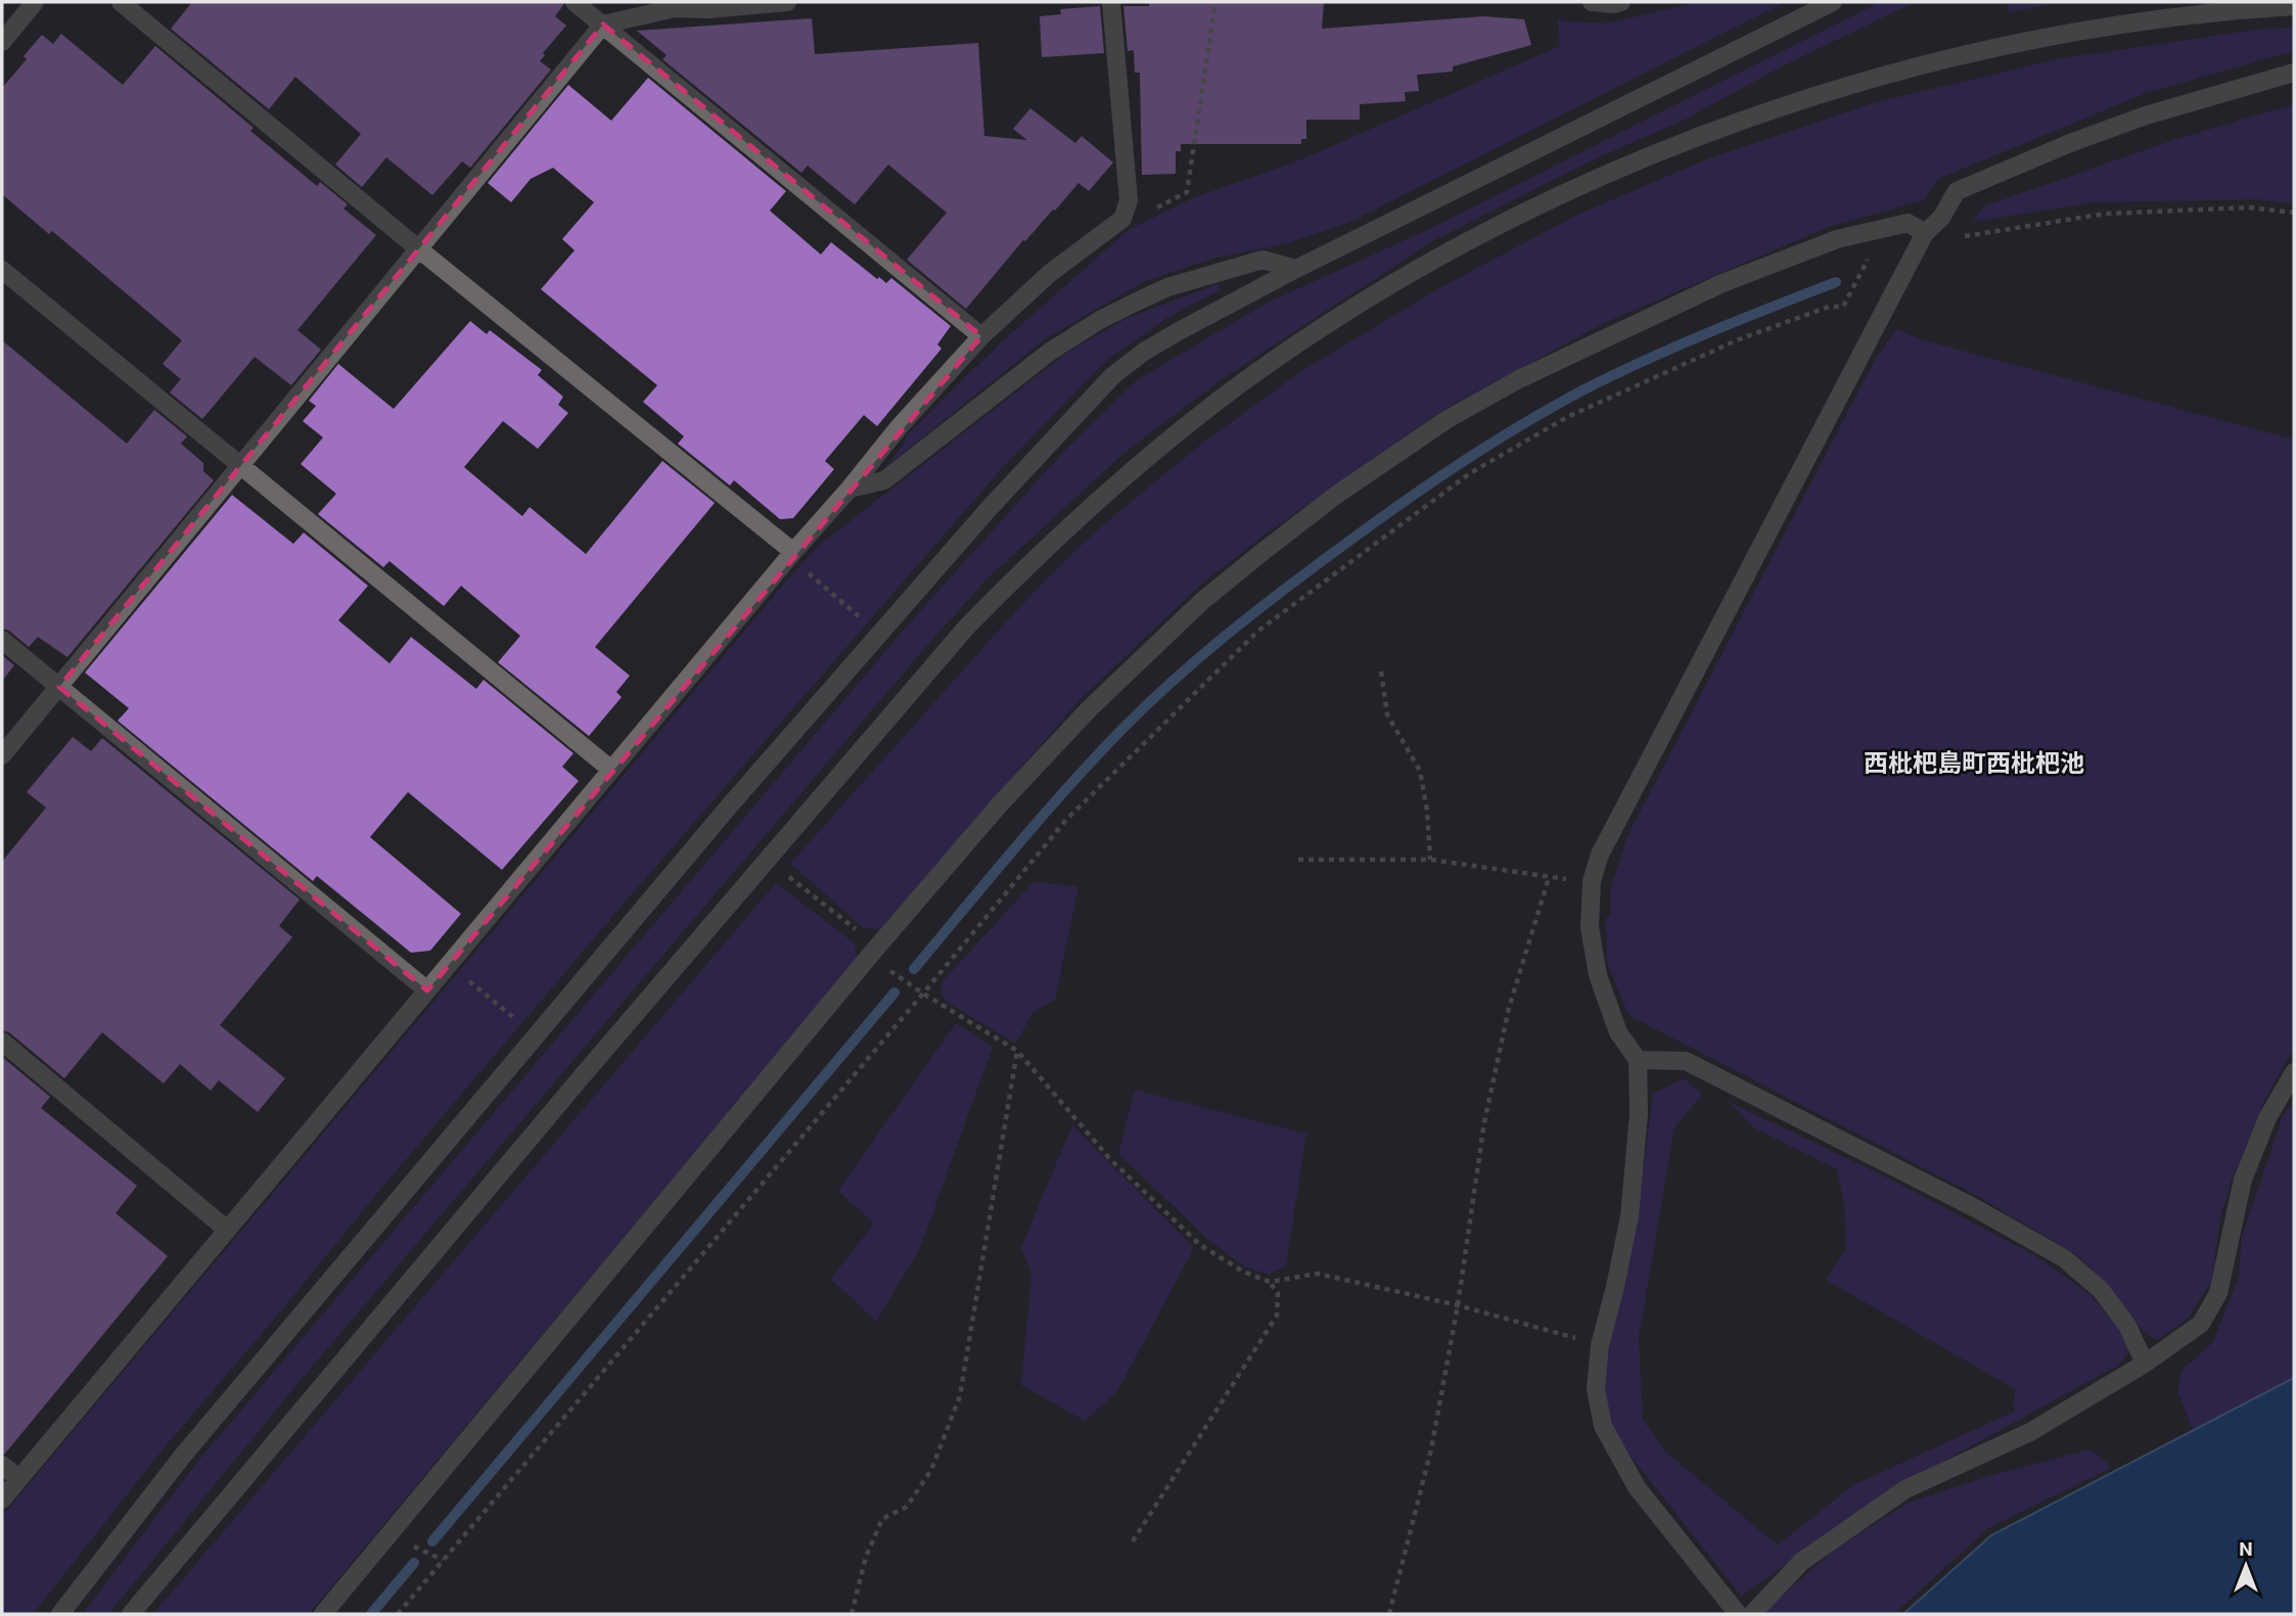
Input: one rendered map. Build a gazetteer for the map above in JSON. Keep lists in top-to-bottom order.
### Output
{
  "districts": ["西枇杷島町西枇杷池"],
  "north": "top"
}
